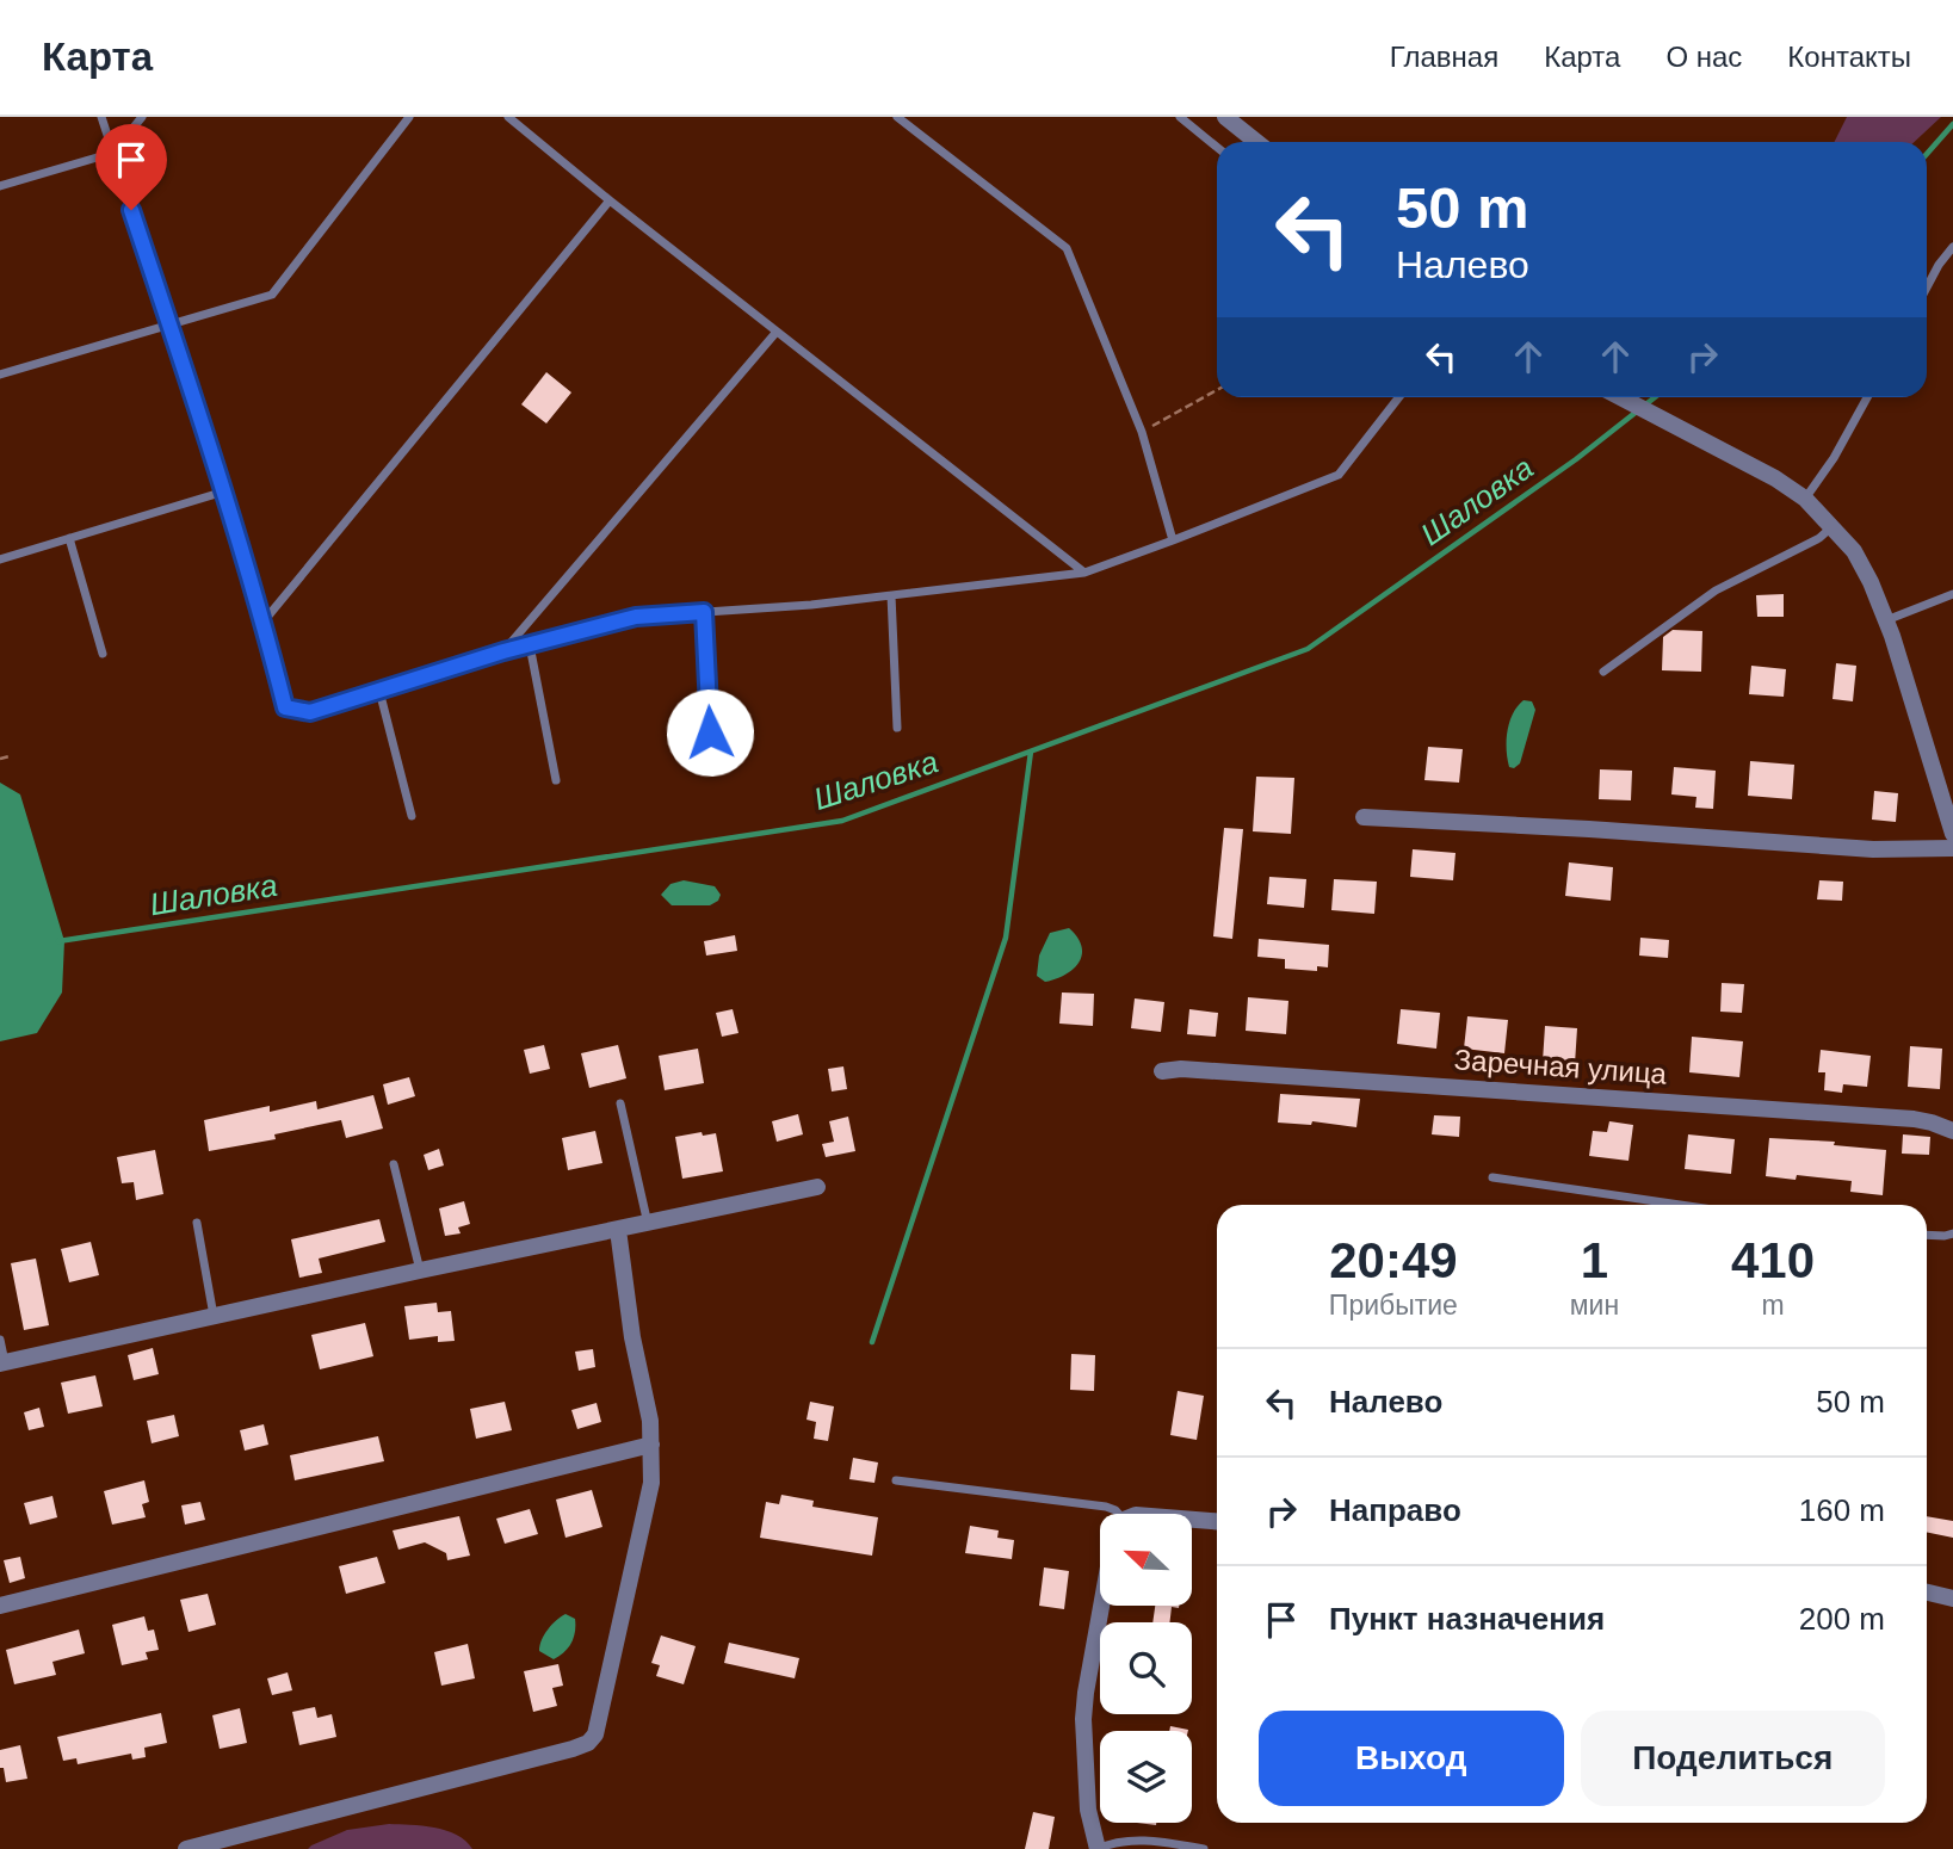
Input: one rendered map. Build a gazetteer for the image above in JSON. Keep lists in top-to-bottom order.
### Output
{
  "streets": {
    "street": ["Заречная улица"]
  },
  "water": ["Шаловка"],
  "north": "top left",
  "page": {
    "header": "Карта",
    "nav": [
      "Главная",
      "Карта",
      "О нас",
      "Контакты"
    ],
    "turn": ["50 m", "Налево"],
    "eta": [
      "20:49",
      "Прибытие",
      "1",
      "мин",
      "410",
      "m"
    ],
    "list": [
      {
        "name": "Налево",
        "value": "50 m"
      },
      {
        "name": "Направо",
        "value": "160 m"
      },
      {
        "name": "Пункт назначения",
        "value": "200 m"
      }
    ],
    "buttons": ["Выход", "Поделиться"]
  }
}
